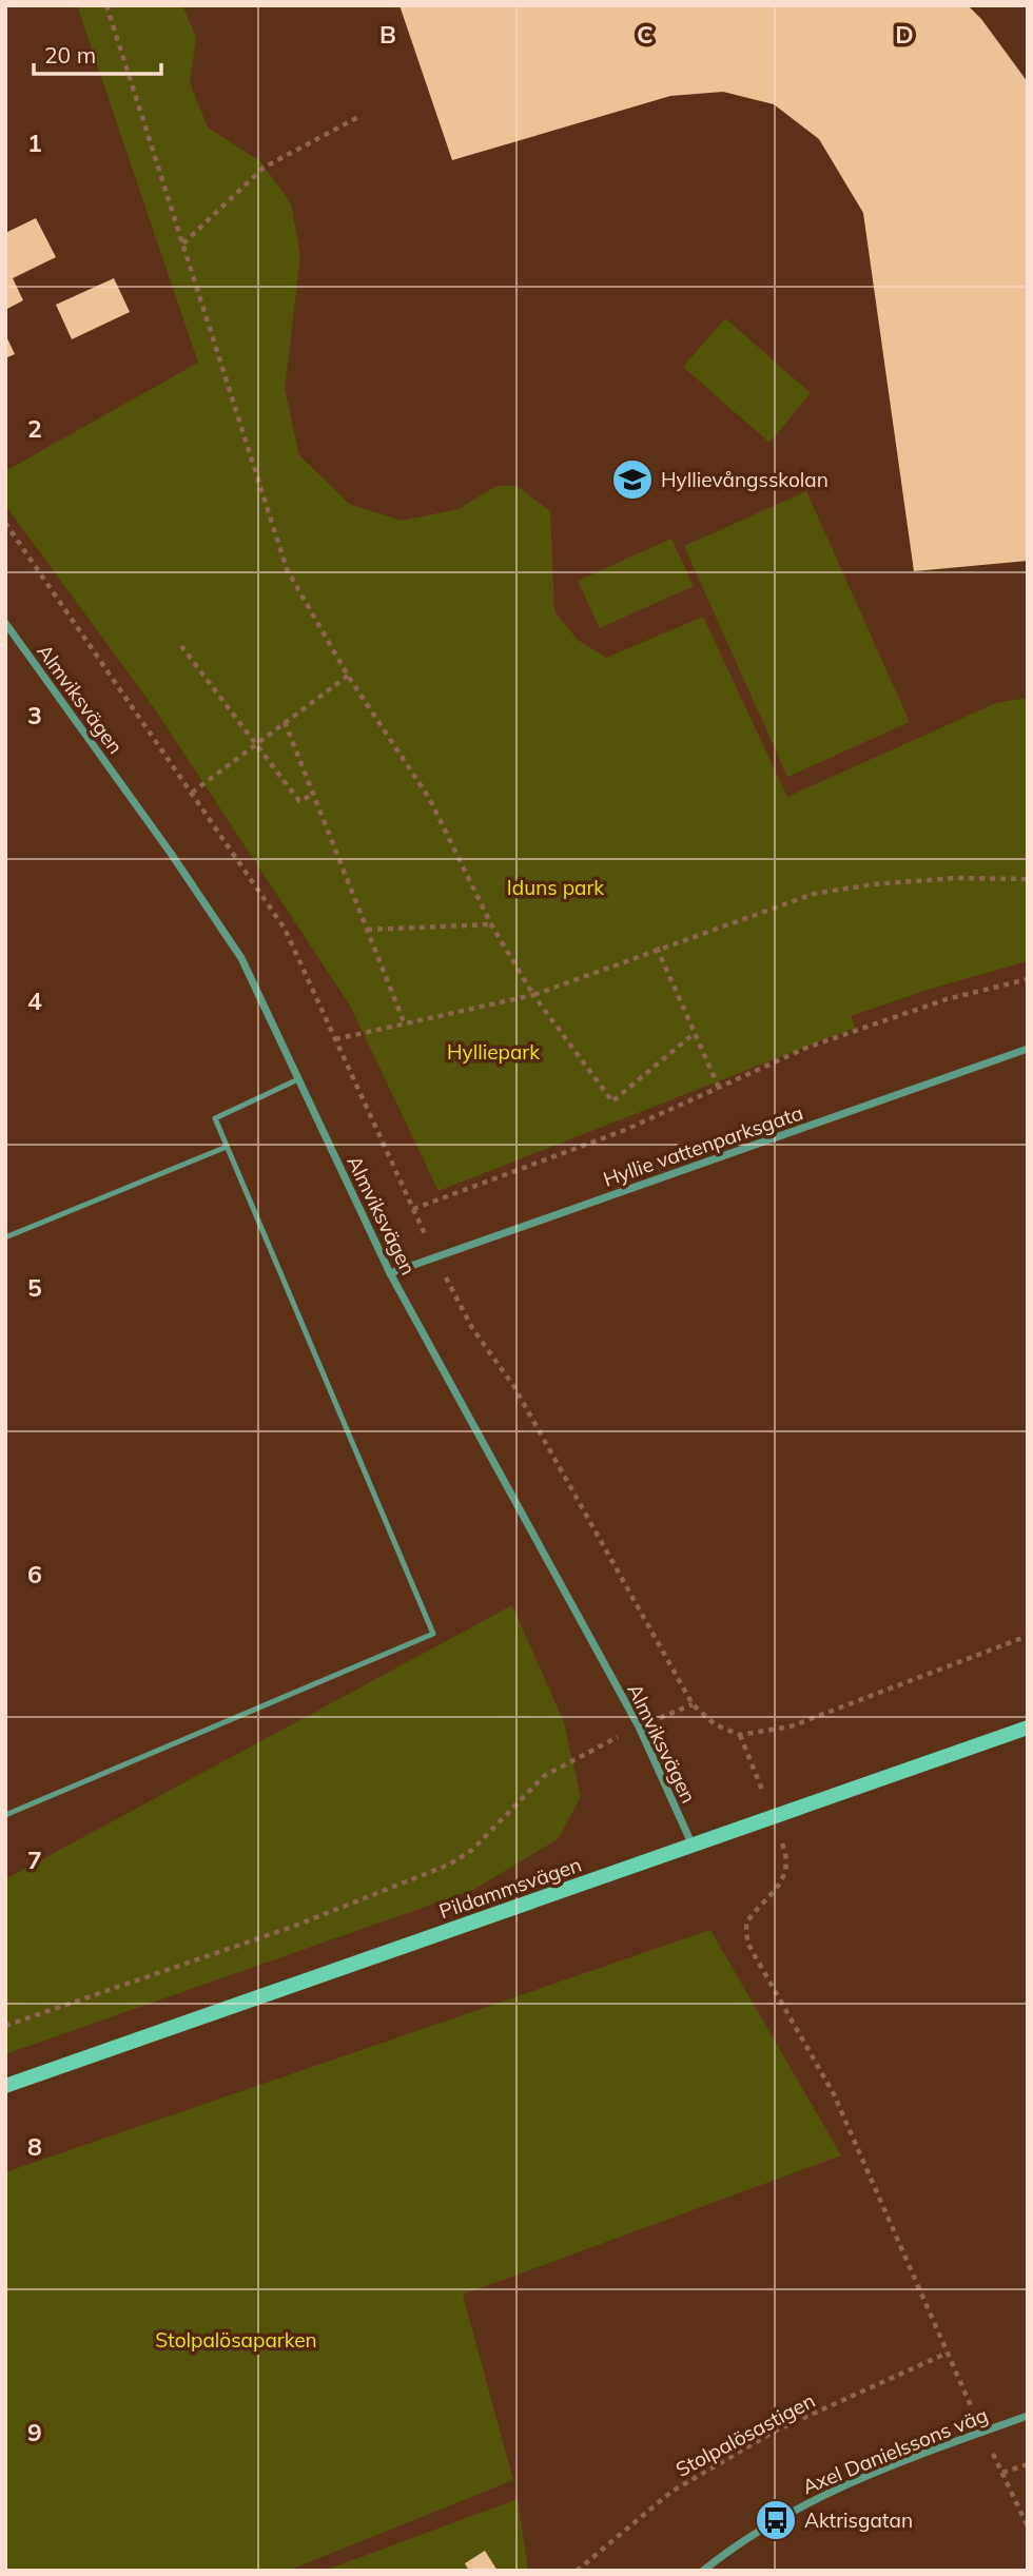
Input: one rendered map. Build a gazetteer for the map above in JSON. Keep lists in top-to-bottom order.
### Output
{
  "streets": {
    "main road": ["Pildammsvägen"],
    "street": ["Almviksvägen", "Hyllie vattenparksgata", "Axel Danielssons väg"],
    "path": ["Stolpalösastigen"]
  },
  "crossings": [
    ["Almviksvägen", "Hyllie vattenparksgata"],
    ["Almviksvägen", "Pildammsvägen"]
  ],
  "parks": ["Iduns park", "Hylliepark", "Stolpalösaparken"],
  "places": {
    "school or university": ["Hyllievångsskolan"],
    "bus stop": ["Aktrisgatan"]
  },
  "scale_bar": "20 m",
  "grid": {
    "columns": ["B", "C", "D"],
    "rows": [
      "1",
      "2",
      "3",
      "4",
      "5",
      "6",
      "7",
      "8",
      "9"
    ]
  }
}
